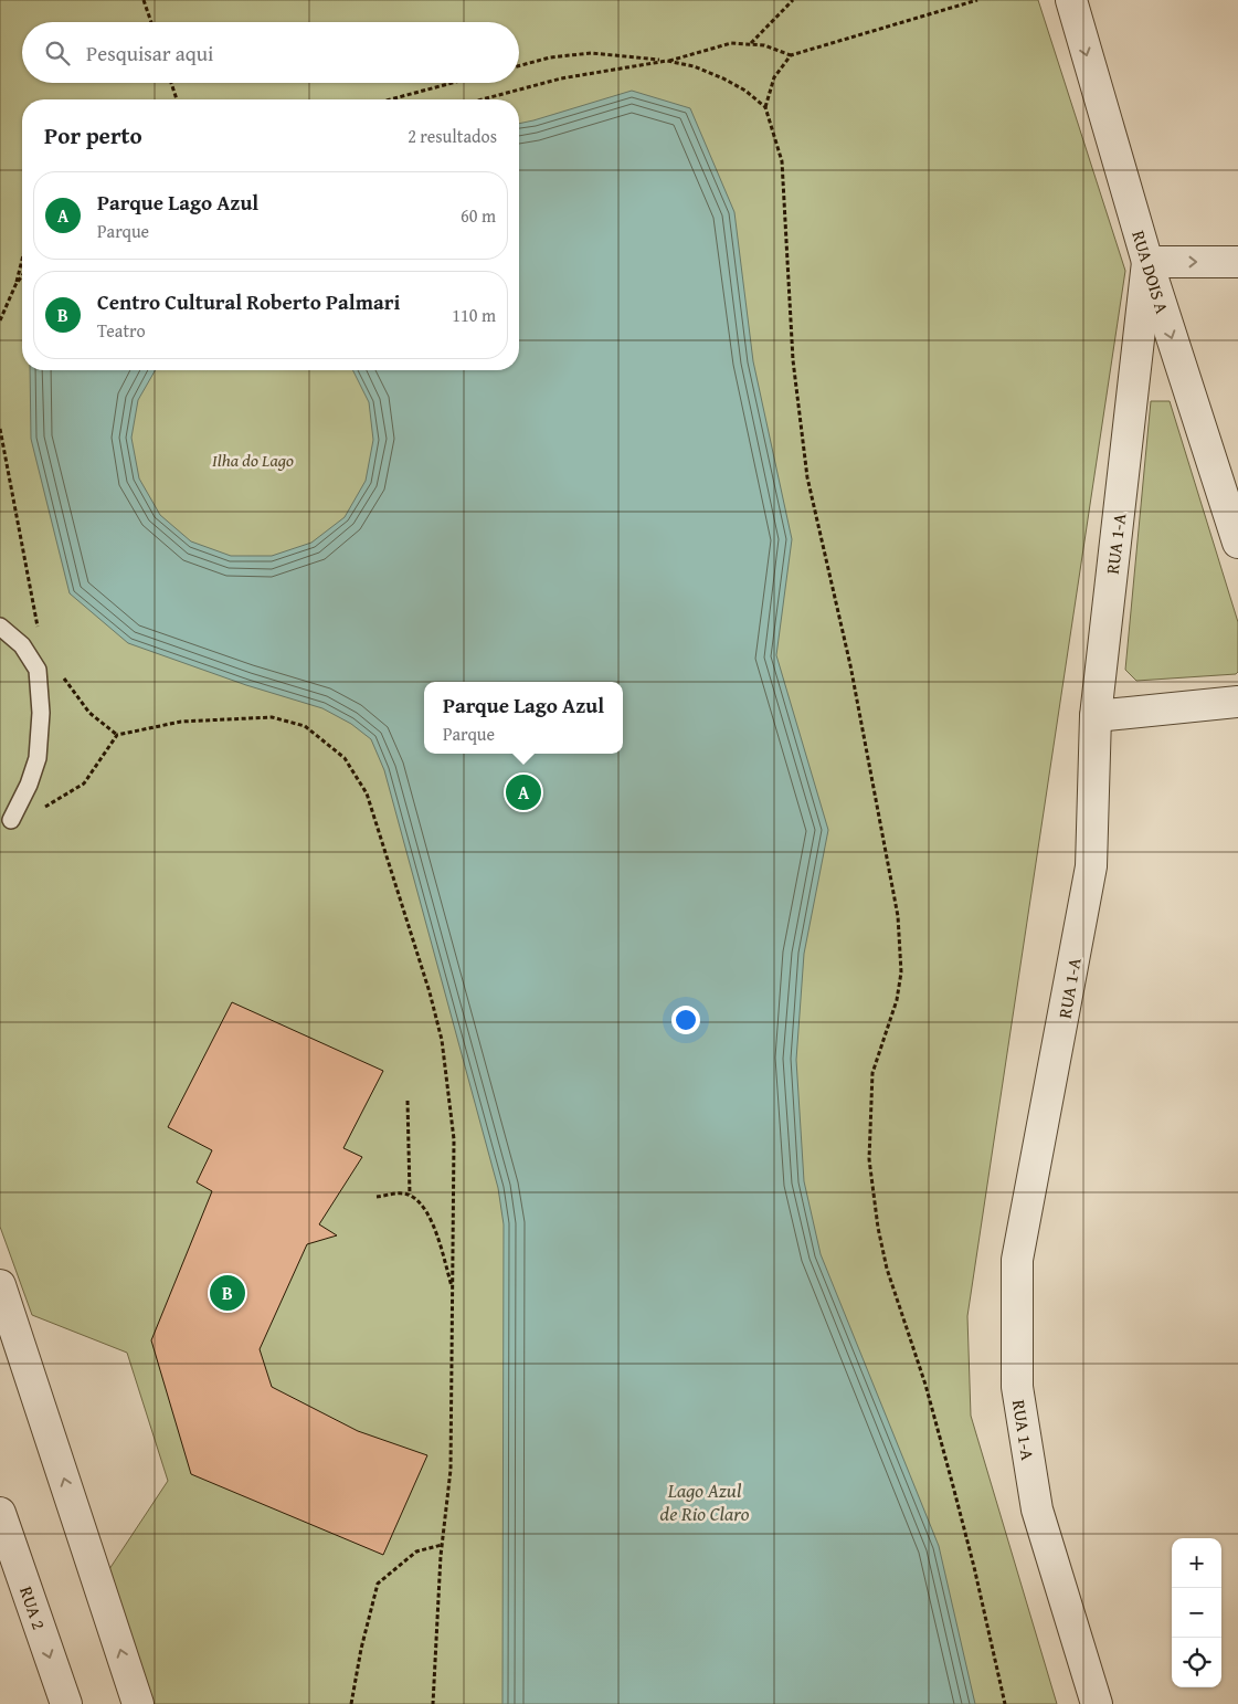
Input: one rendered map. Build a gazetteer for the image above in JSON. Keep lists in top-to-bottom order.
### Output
{
  "streets": {
    "street": ["RUA DOIS A", "RUA 1-A", "RUA 2"]
  },
  "crossings": [
    ["RUA DOIS A", "RUA 1-A"]
  ],
  "one_way": ["RUA DOIS A"],
  "water": ["Lago Azul de Rio Claro"],
  "parks": ["Ilha do Lago"],
  "page": {
    "search": "Pesquisar aqui",
    "heading": ["Por perto", "2 resultados"],
    "list": [
      {
        "mark": "A",
        "name": "Parque Lago Azul",
        "note": "Parque",
        "value": "60 m"
      },
      {
        "mark": "B",
        "name": "Centro Cultural Roberto Palmari",
        "note": "Teatro",
        "value": "110 m"
      }
    ],
    "popup": ["Parque Lago Azul", "Parque"],
    "pins": ["A", "B"],
    "map_buttons": ["+", "−"]
  }
}
